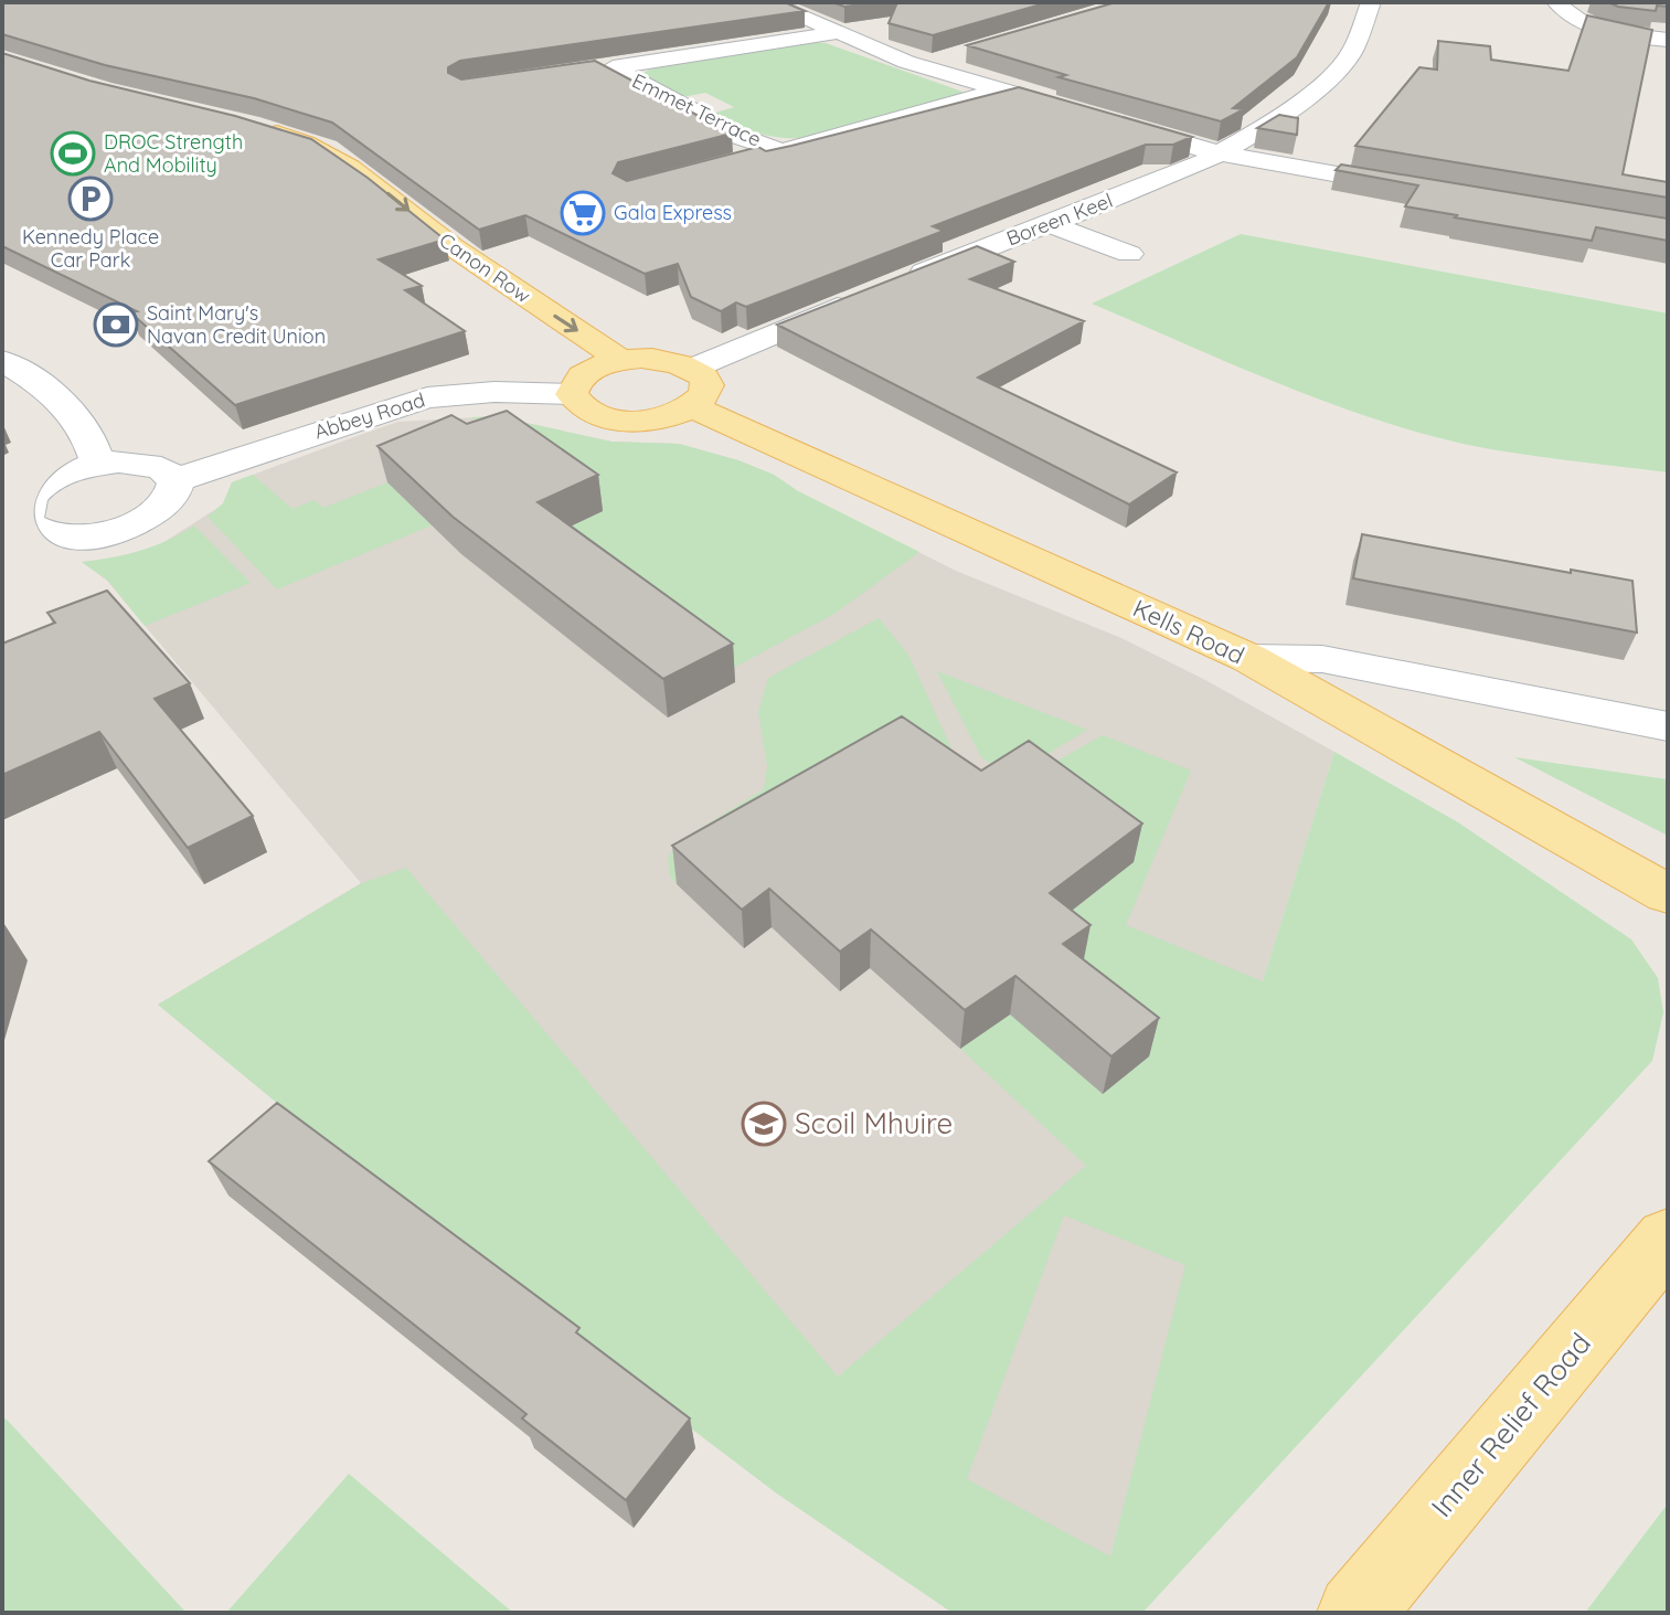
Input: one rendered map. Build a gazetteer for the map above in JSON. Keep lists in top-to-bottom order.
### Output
{
  "streets": {
    "main road": ["Canon Row", "Kells Road", "Inner Relief Road"],
    "street": ["Emmet Terrace", "Boreen Keel", "Abbey Road"]
  },
  "crossings": [
    ["Canon Row", "Kells Road"]
  ],
  "one_way": ["Canon Row"],
  "places": {
    "sports": ["DROC Strength And Mobility"],
    "parking": ["Kennedy Place Car Park"],
    "supermarket": ["Gala Express"],
    "bank": ["Saint Mary's Navan Credit Union"],
    "school or university": ["Scoil Mhuire"]
  }
}
